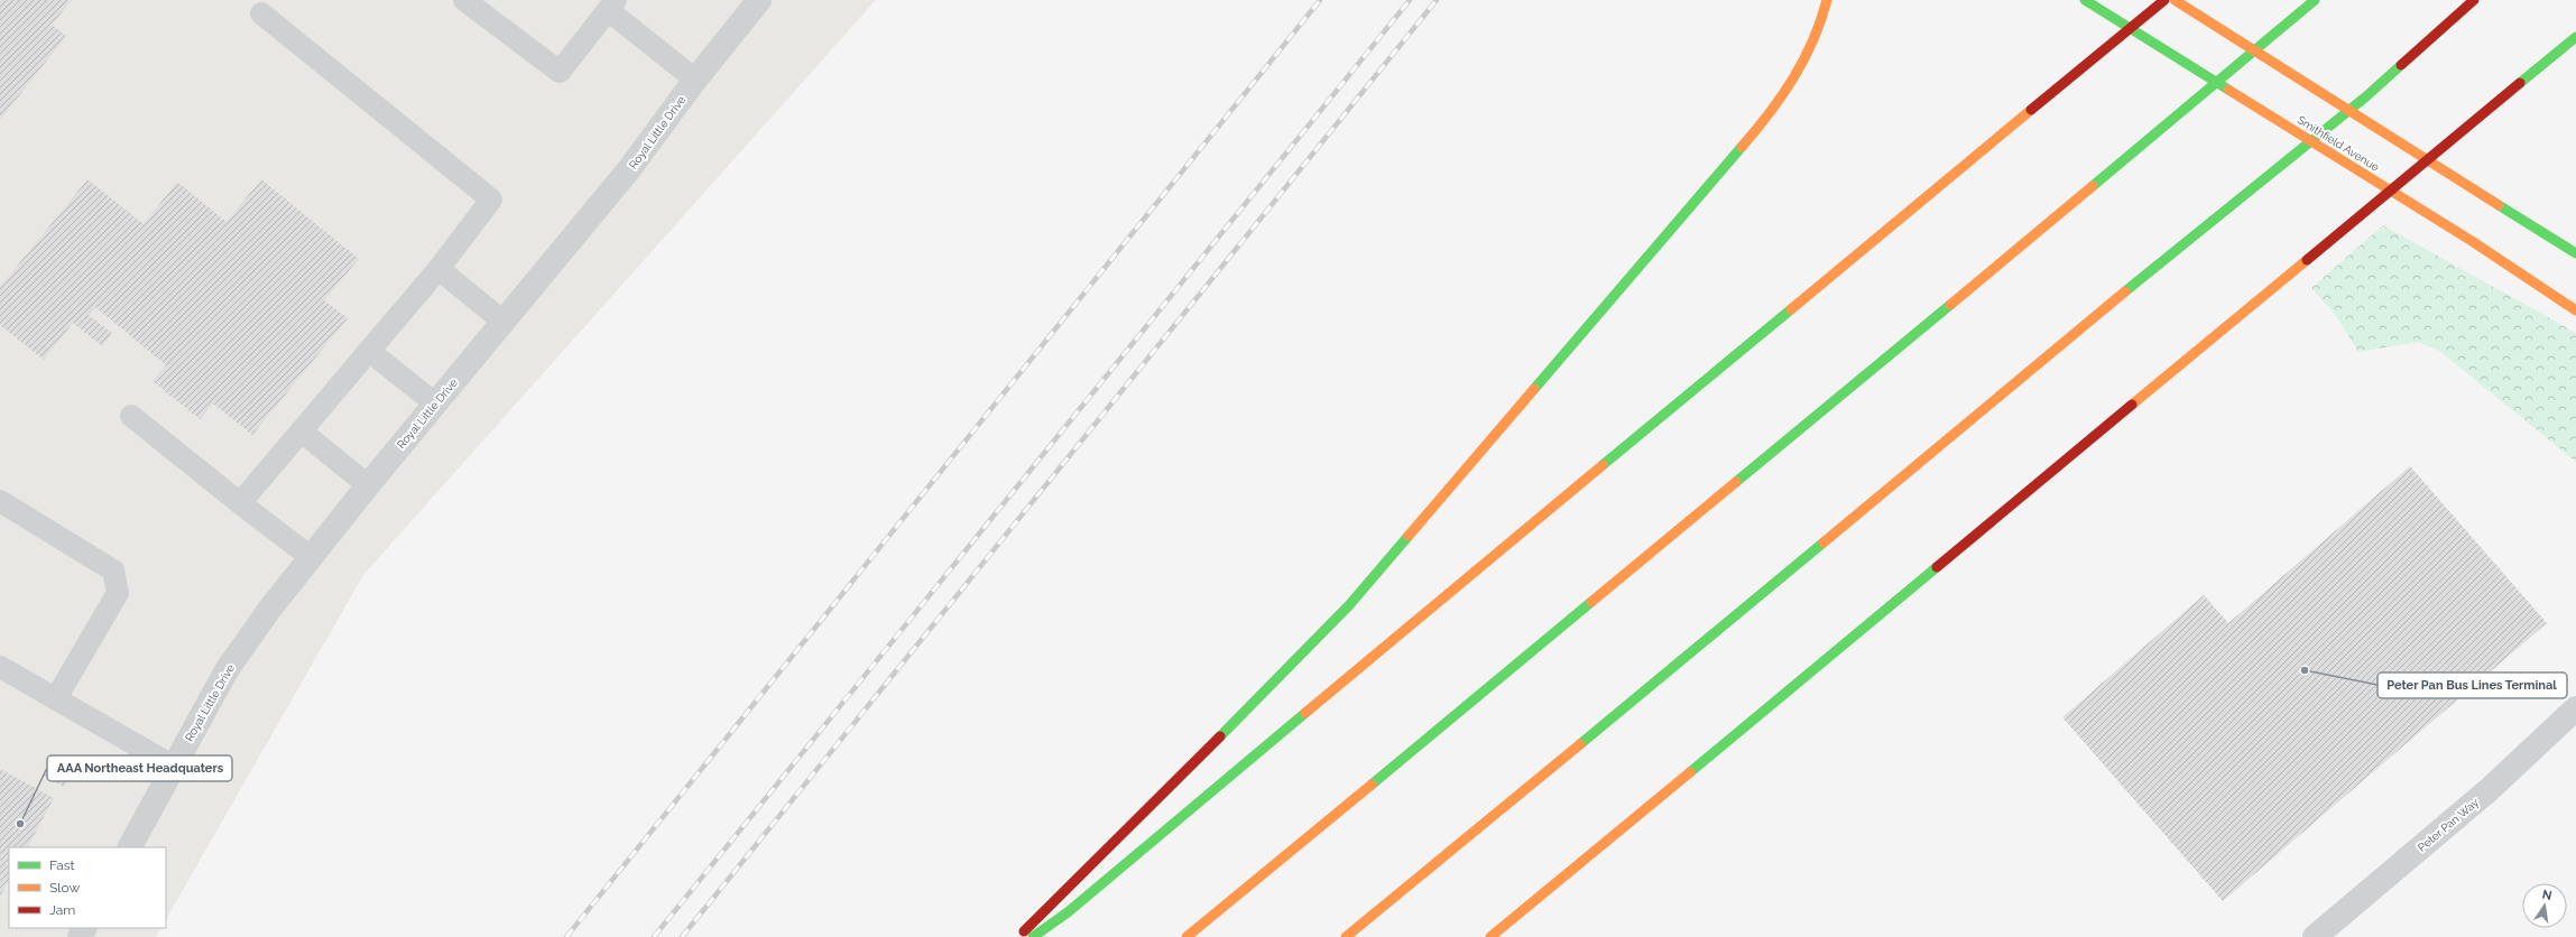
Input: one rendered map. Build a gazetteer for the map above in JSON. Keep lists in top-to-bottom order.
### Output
{
  "streets": {
    "main road": ["Smithfield Avenue"],
    "street": ["Royal Little Drive", "Peter Pan Way"]
  },
  "places": ["Peter Pan Bus Lines Terminal", "AAA Northeast Headquaters"],
  "legend": ["Fast", "Slow", "Jam"],
  "north": "top"
}
